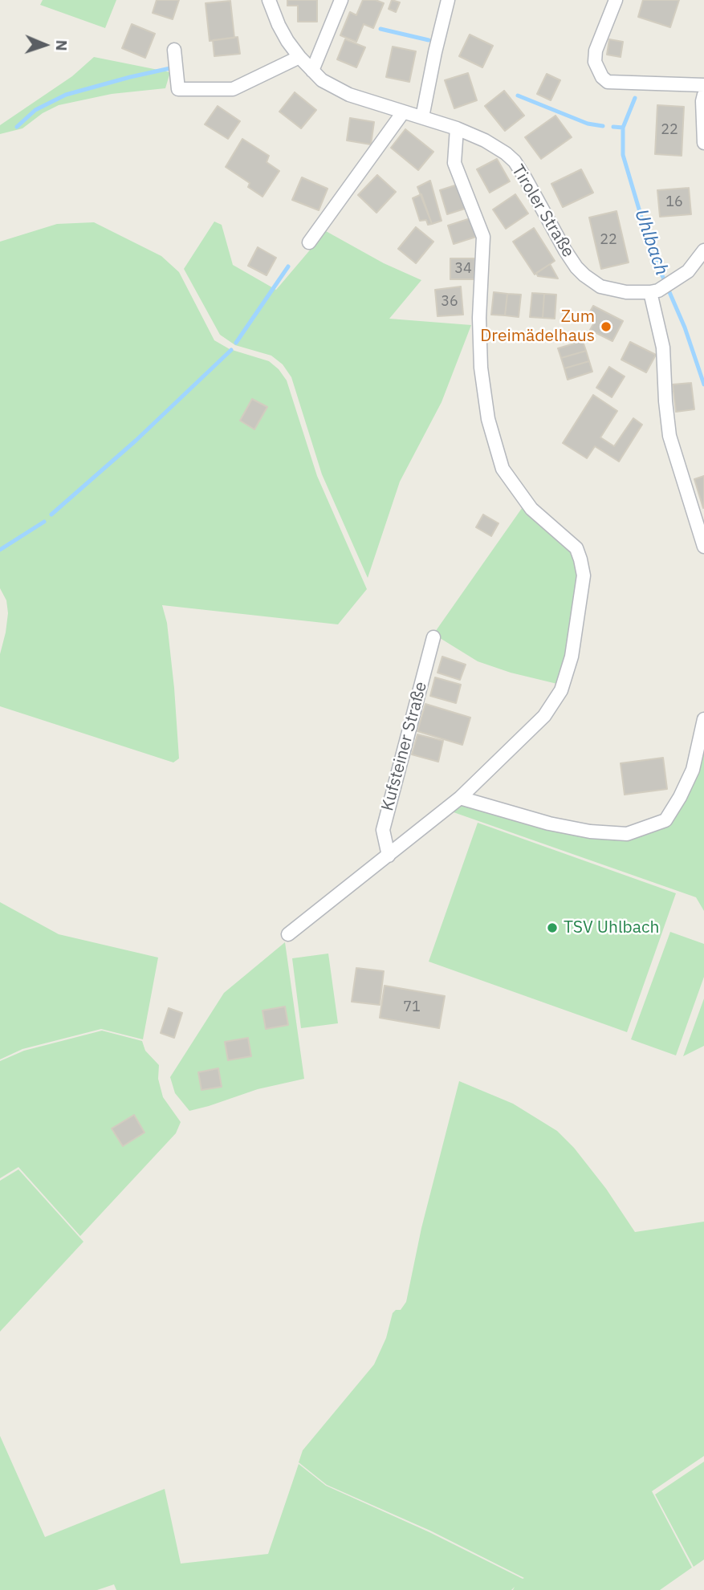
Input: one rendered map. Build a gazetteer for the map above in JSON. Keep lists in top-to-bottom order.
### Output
{
  "streets": {
    "street": ["Tiroler Straße", "Kufsteiner Straße"]
  },
  "water": ["Uhlbach"],
  "places": ["Zum Dreimädelhaus", "TSV Uhlbach"],
  "house_numbers": [
    "22",
    "16",
    "22",
    "34",
    "36",
    "71"
  ],
  "north": "right"
}
